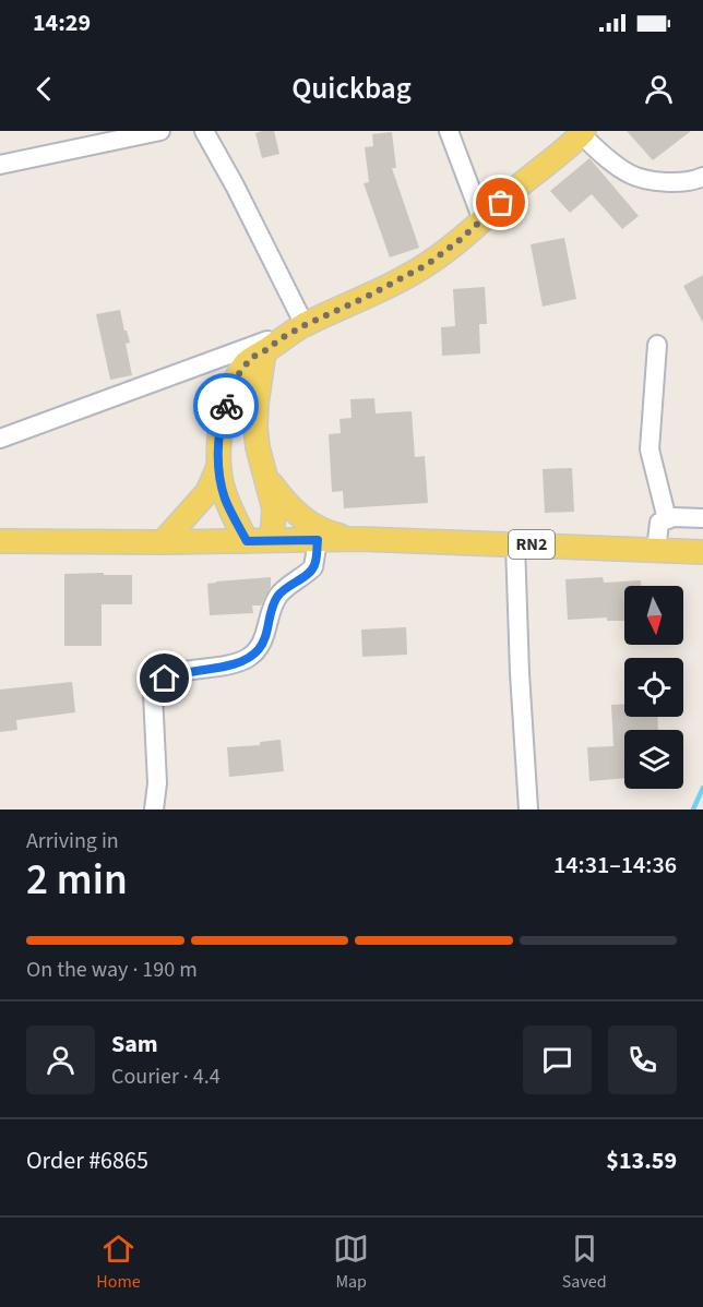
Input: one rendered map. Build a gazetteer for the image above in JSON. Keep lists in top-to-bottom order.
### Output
{
  "streets": {
    "main road": ["RN2"]
  },
  "north": "bottom",
  "page": {
    "status": "14:29",
    "header": "Quickbag",
    "heading": ["2 min", "Arriving in", "14:31–14:36"],
    "panel": [
      "Sam",
      "Courier · 4.4",
      "Order #6865",
      "$13.59"
    ],
    "bar": "On the way · 190 m",
    "tabs": ["Home", "Map", "Saved"]
  }
}
